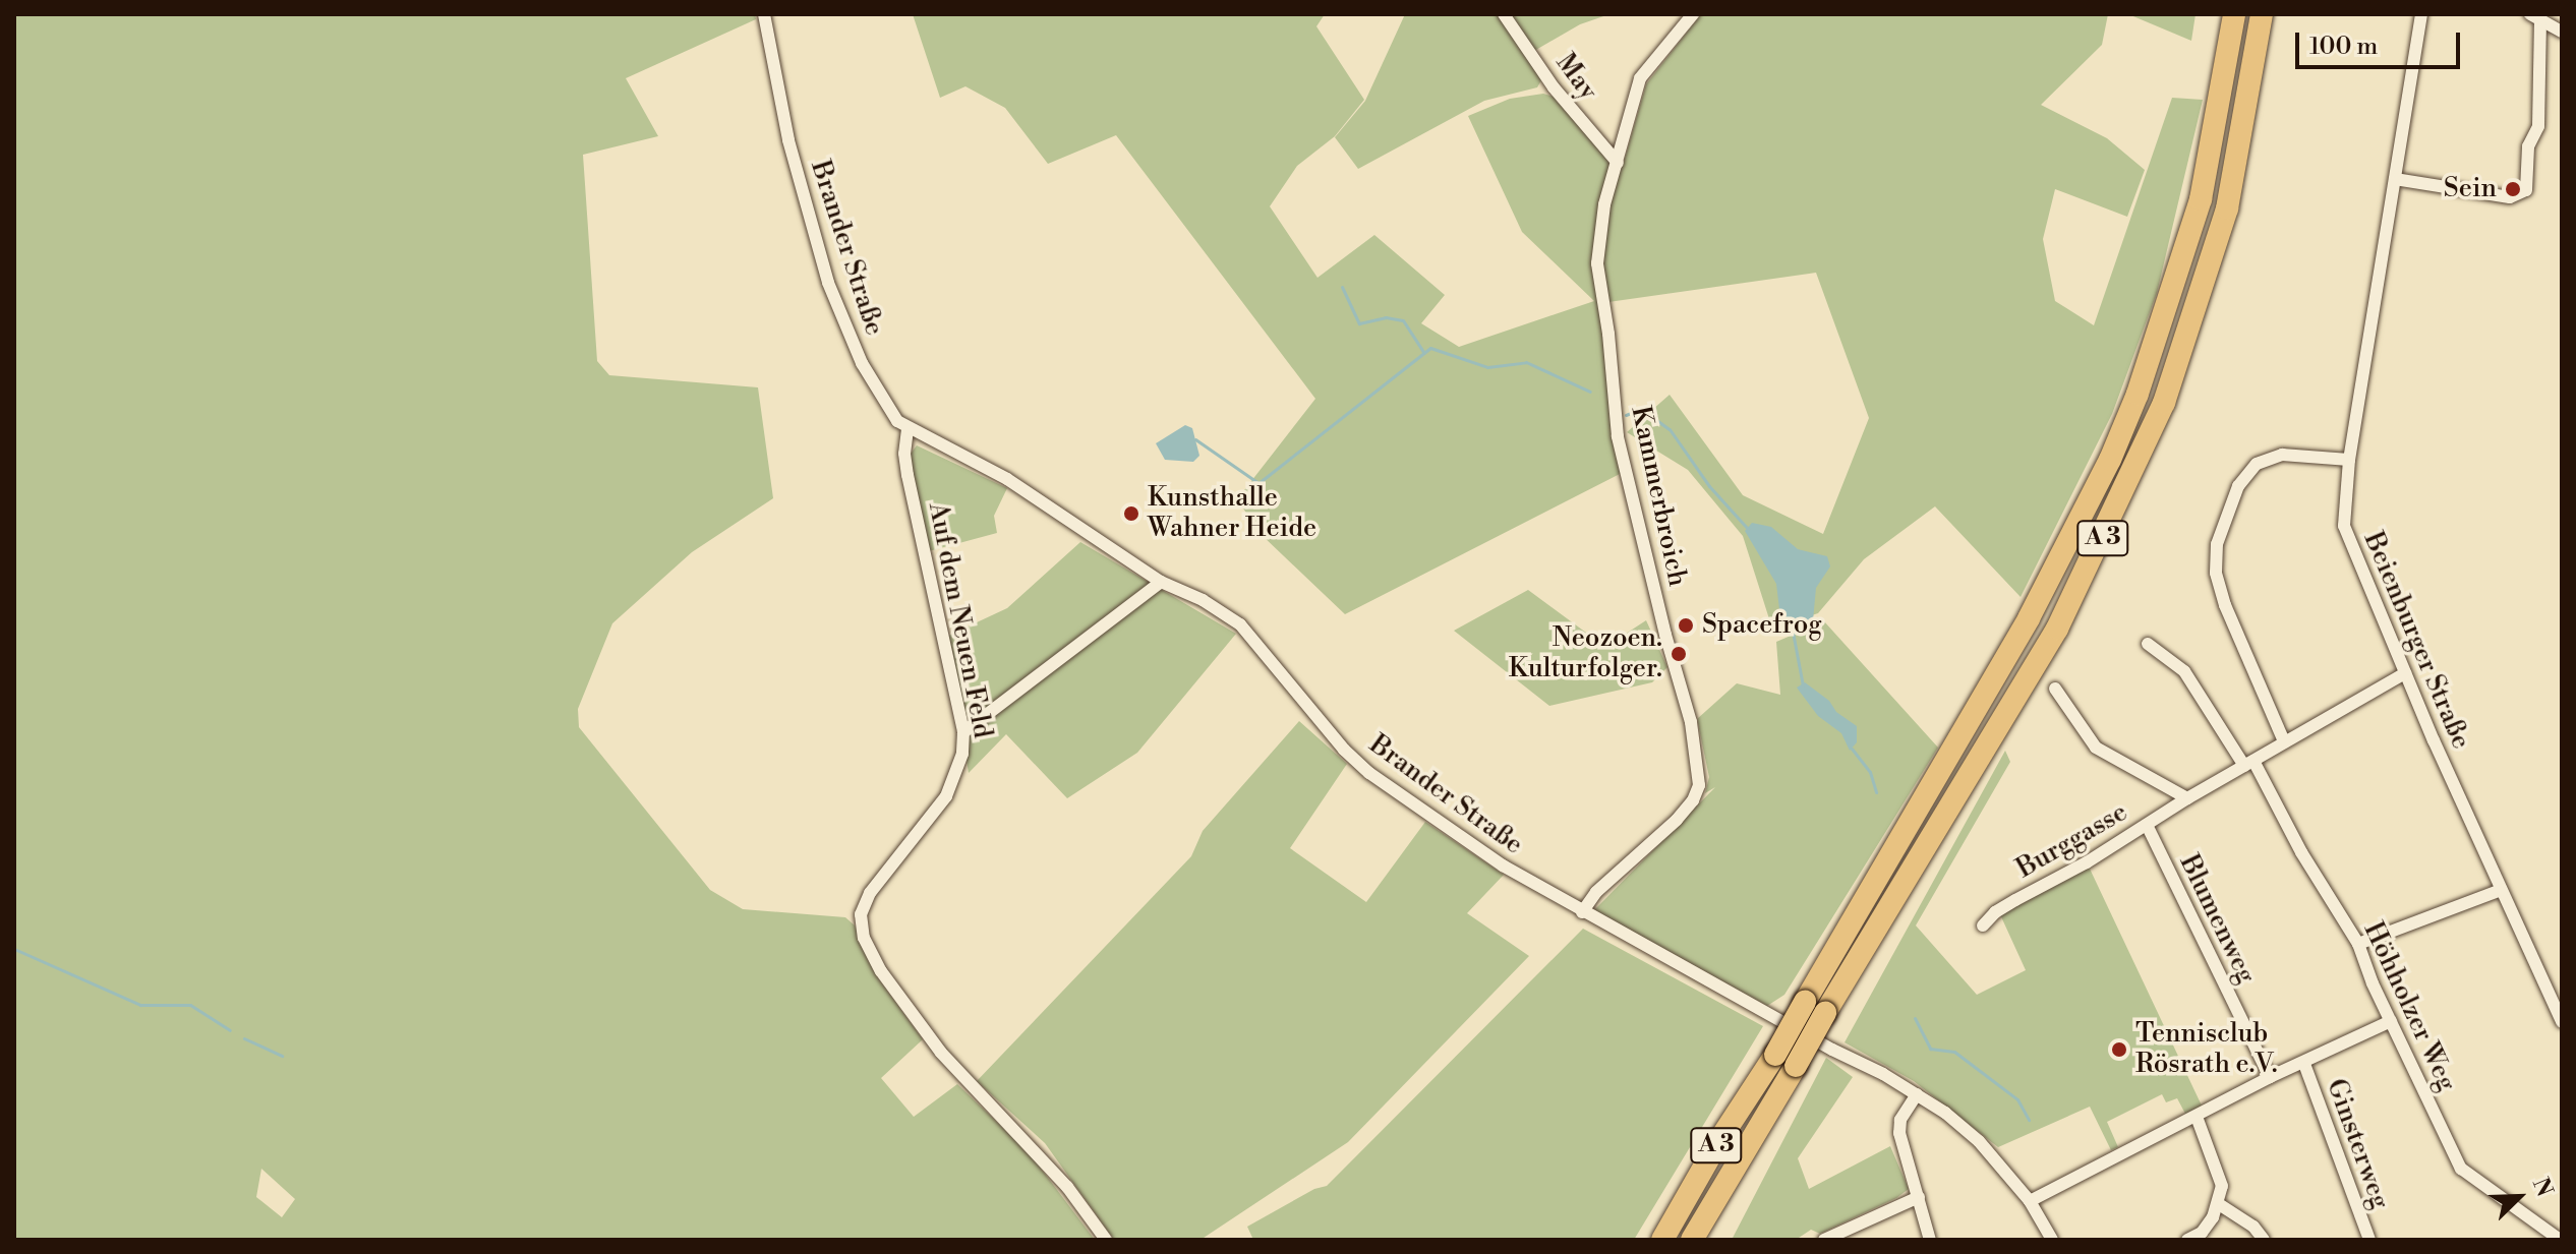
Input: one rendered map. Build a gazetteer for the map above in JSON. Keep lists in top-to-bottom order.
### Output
{
  "streets": {
    "highway": ["A 3"],
    "street": [
      "May",
      "Brander Straße",
      "Kammerbroich",
      "Auf dem Neuen Feld",
      "Beienburger Straße",
      "Burggasse",
      "Blumenweg",
      "Höhholzer Weg",
      "Ginsterweg"
    ]
  },
  "crossings": [
    ["May", "Kammerbroich"],
    ["Brander Straße", "Kammerbroich"],
    ["Brander Straße", "Auf dem Neuen Feld"],
    ["Beienburger Straße", "Burggasse"],
    ["Burggasse", "Blumenweg"],
    ["Burggasse", "Höhholzer Weg"]
  ],
  "places": [
    "Sein",
    "Kunsthalle Wahner Heide",
    "Spacefrog",
    "Neozoen. Kulturfolger.",
    "Tennisclub Rösrath e.V."
  ],
  "scale_bar": "100 m",
  "north": "top right"
}
